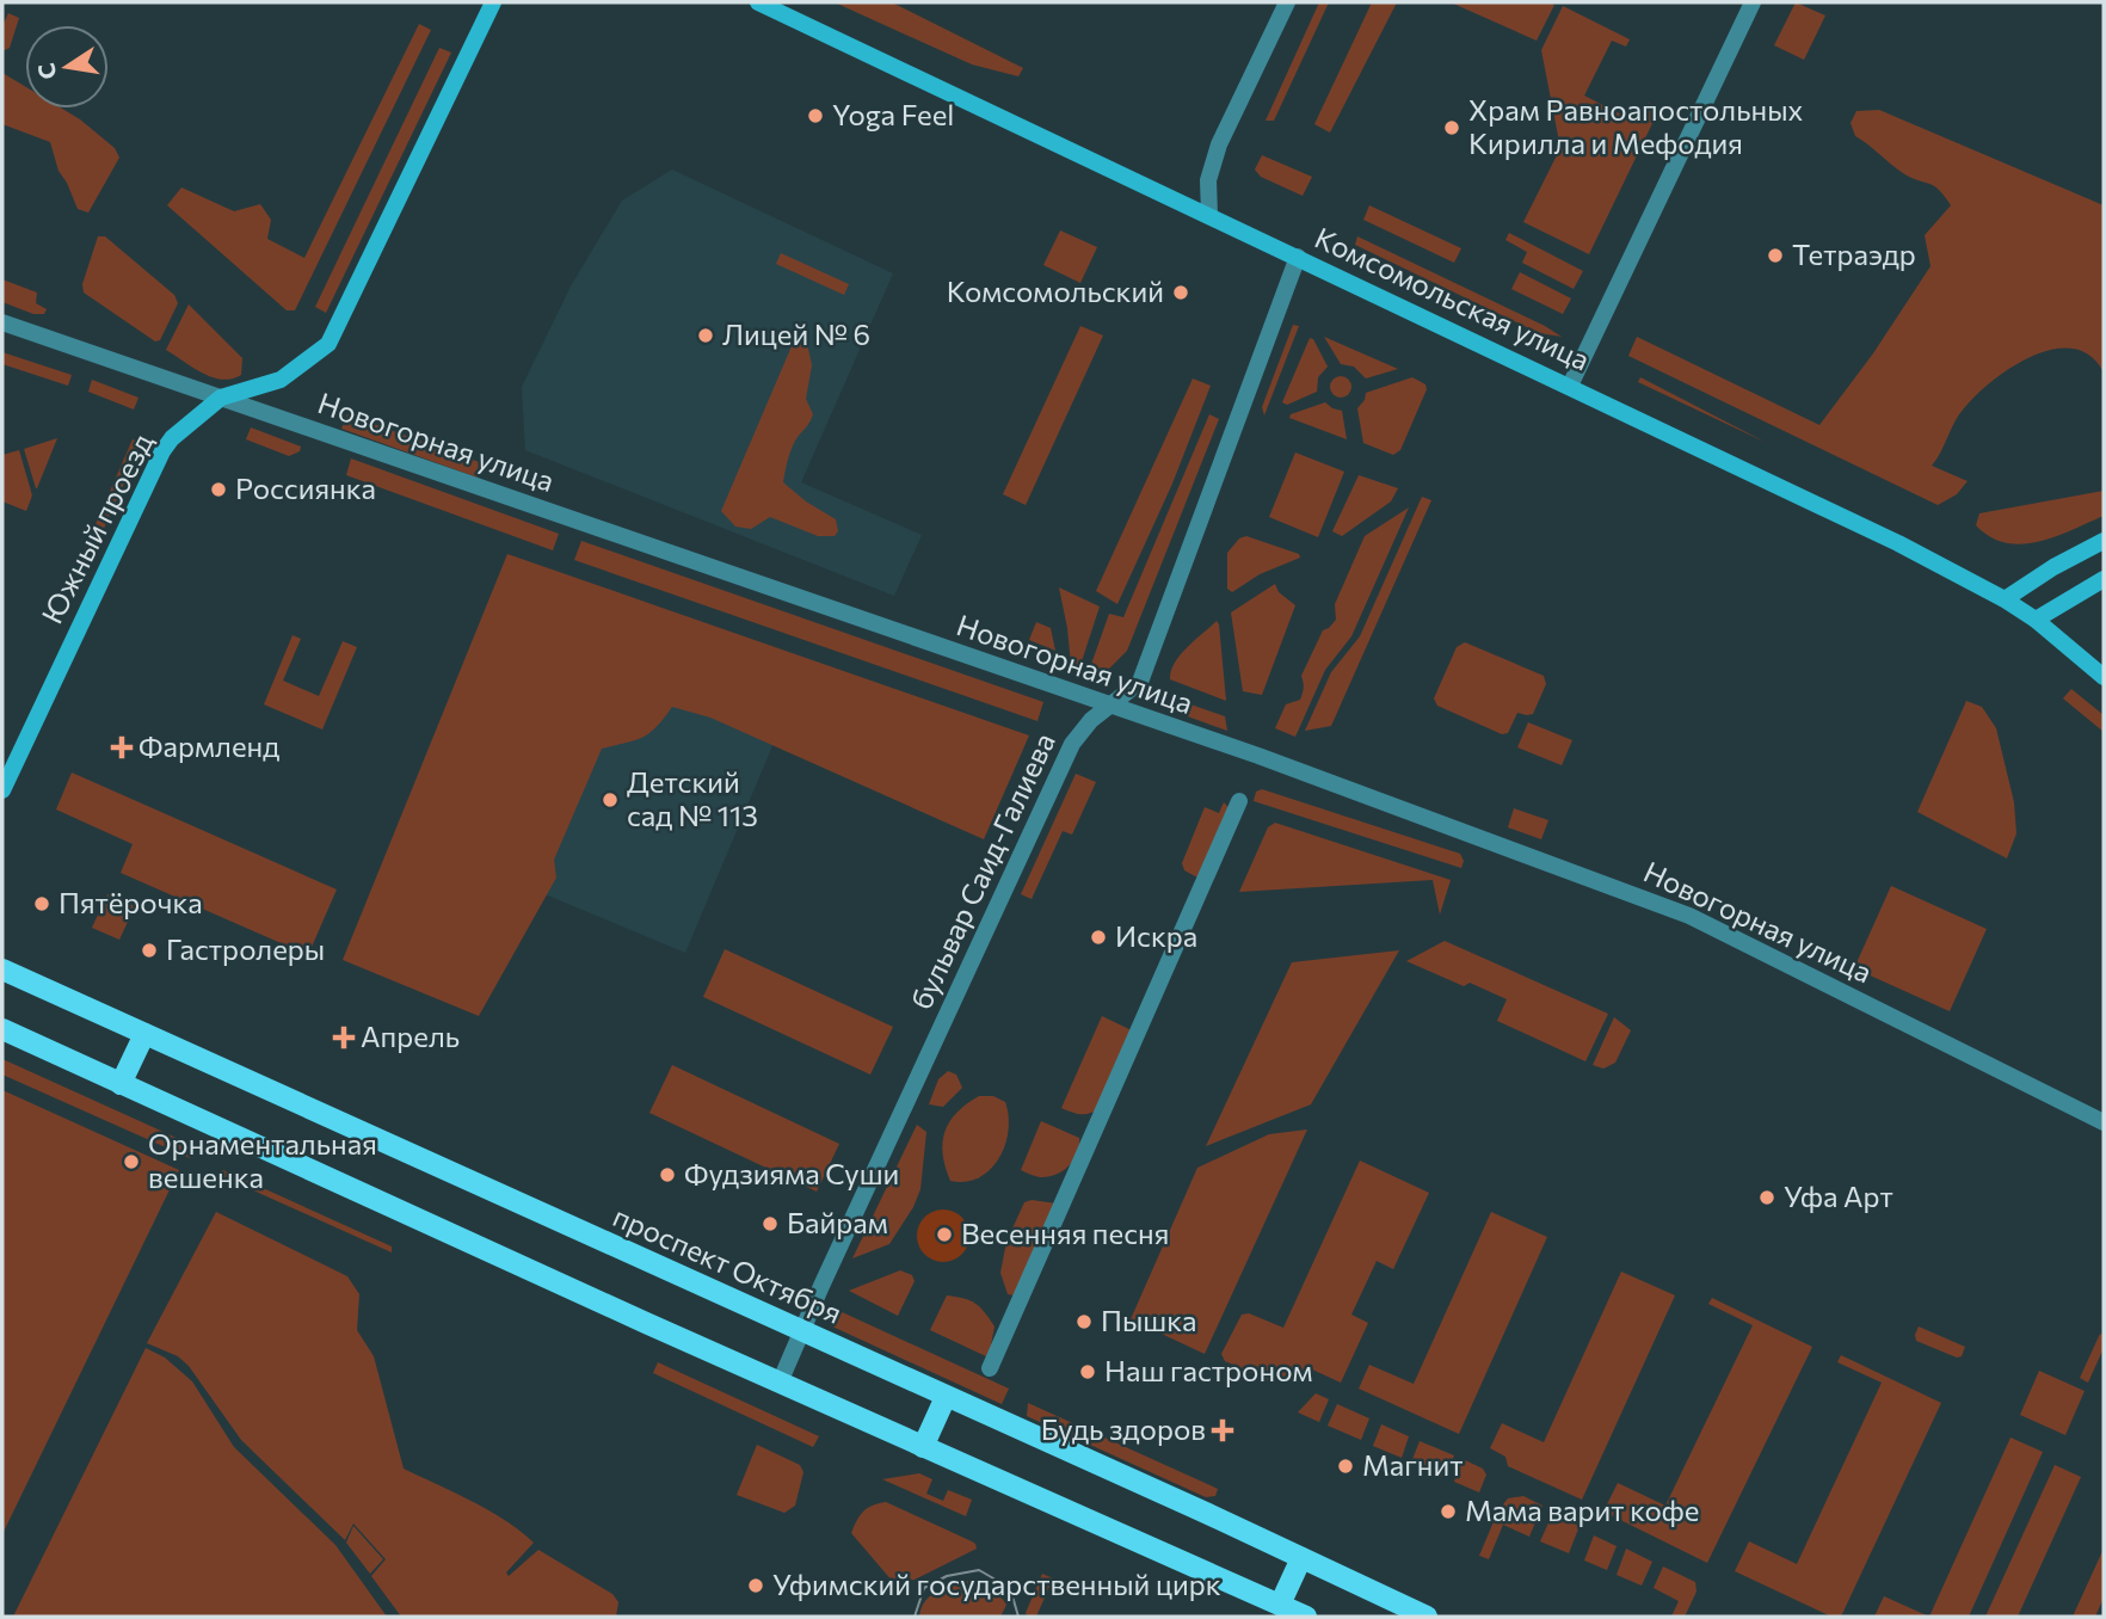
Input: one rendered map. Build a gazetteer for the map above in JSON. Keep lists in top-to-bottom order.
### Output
{
  "streets": {
    "main road": ["Комсомольская улица", "Южный проезд", "проспект Октября"],
    "street": ["Новогорная улица", "бульвар Саид-Галиева"]
  },
  "crossings": [
    ["Комсомольская улица", "бульвар Саид-Галиева"],
    ["Новогорная улица", "Южный проезд"],
    ["Новогорная улица", "бульвар Саид-Галиева"],
    ["бульвар Саид-Галиева", "проспект Октября"]
  ],
  "places": {
    "other": [
      "Yoga Feel",
      "Храм Равноапостольных Кирилла и Мефодия",
      "Тетраэдр",
      "Комсомольский",
      "Лицей № 6",
      "Россиянка",
      "Детский сад № 113",
      "Пятёрочка",
      "Искра",
      "Гастролеры",
      "Орнаментальная вешенка",
      "Фудзияма Суши",
      "Уфа Арт",
      "Байрам",
      "Весенняя песня",
      "Пышка",
      "Наш гастроном",
      "Магнит",
      "Мама варит кофе",
      "Уфимский государственный цирк"
    ],
    "health": ["Фармленд", "Апрель", "Будь здоров"]
  },
  "north": "left"
}
